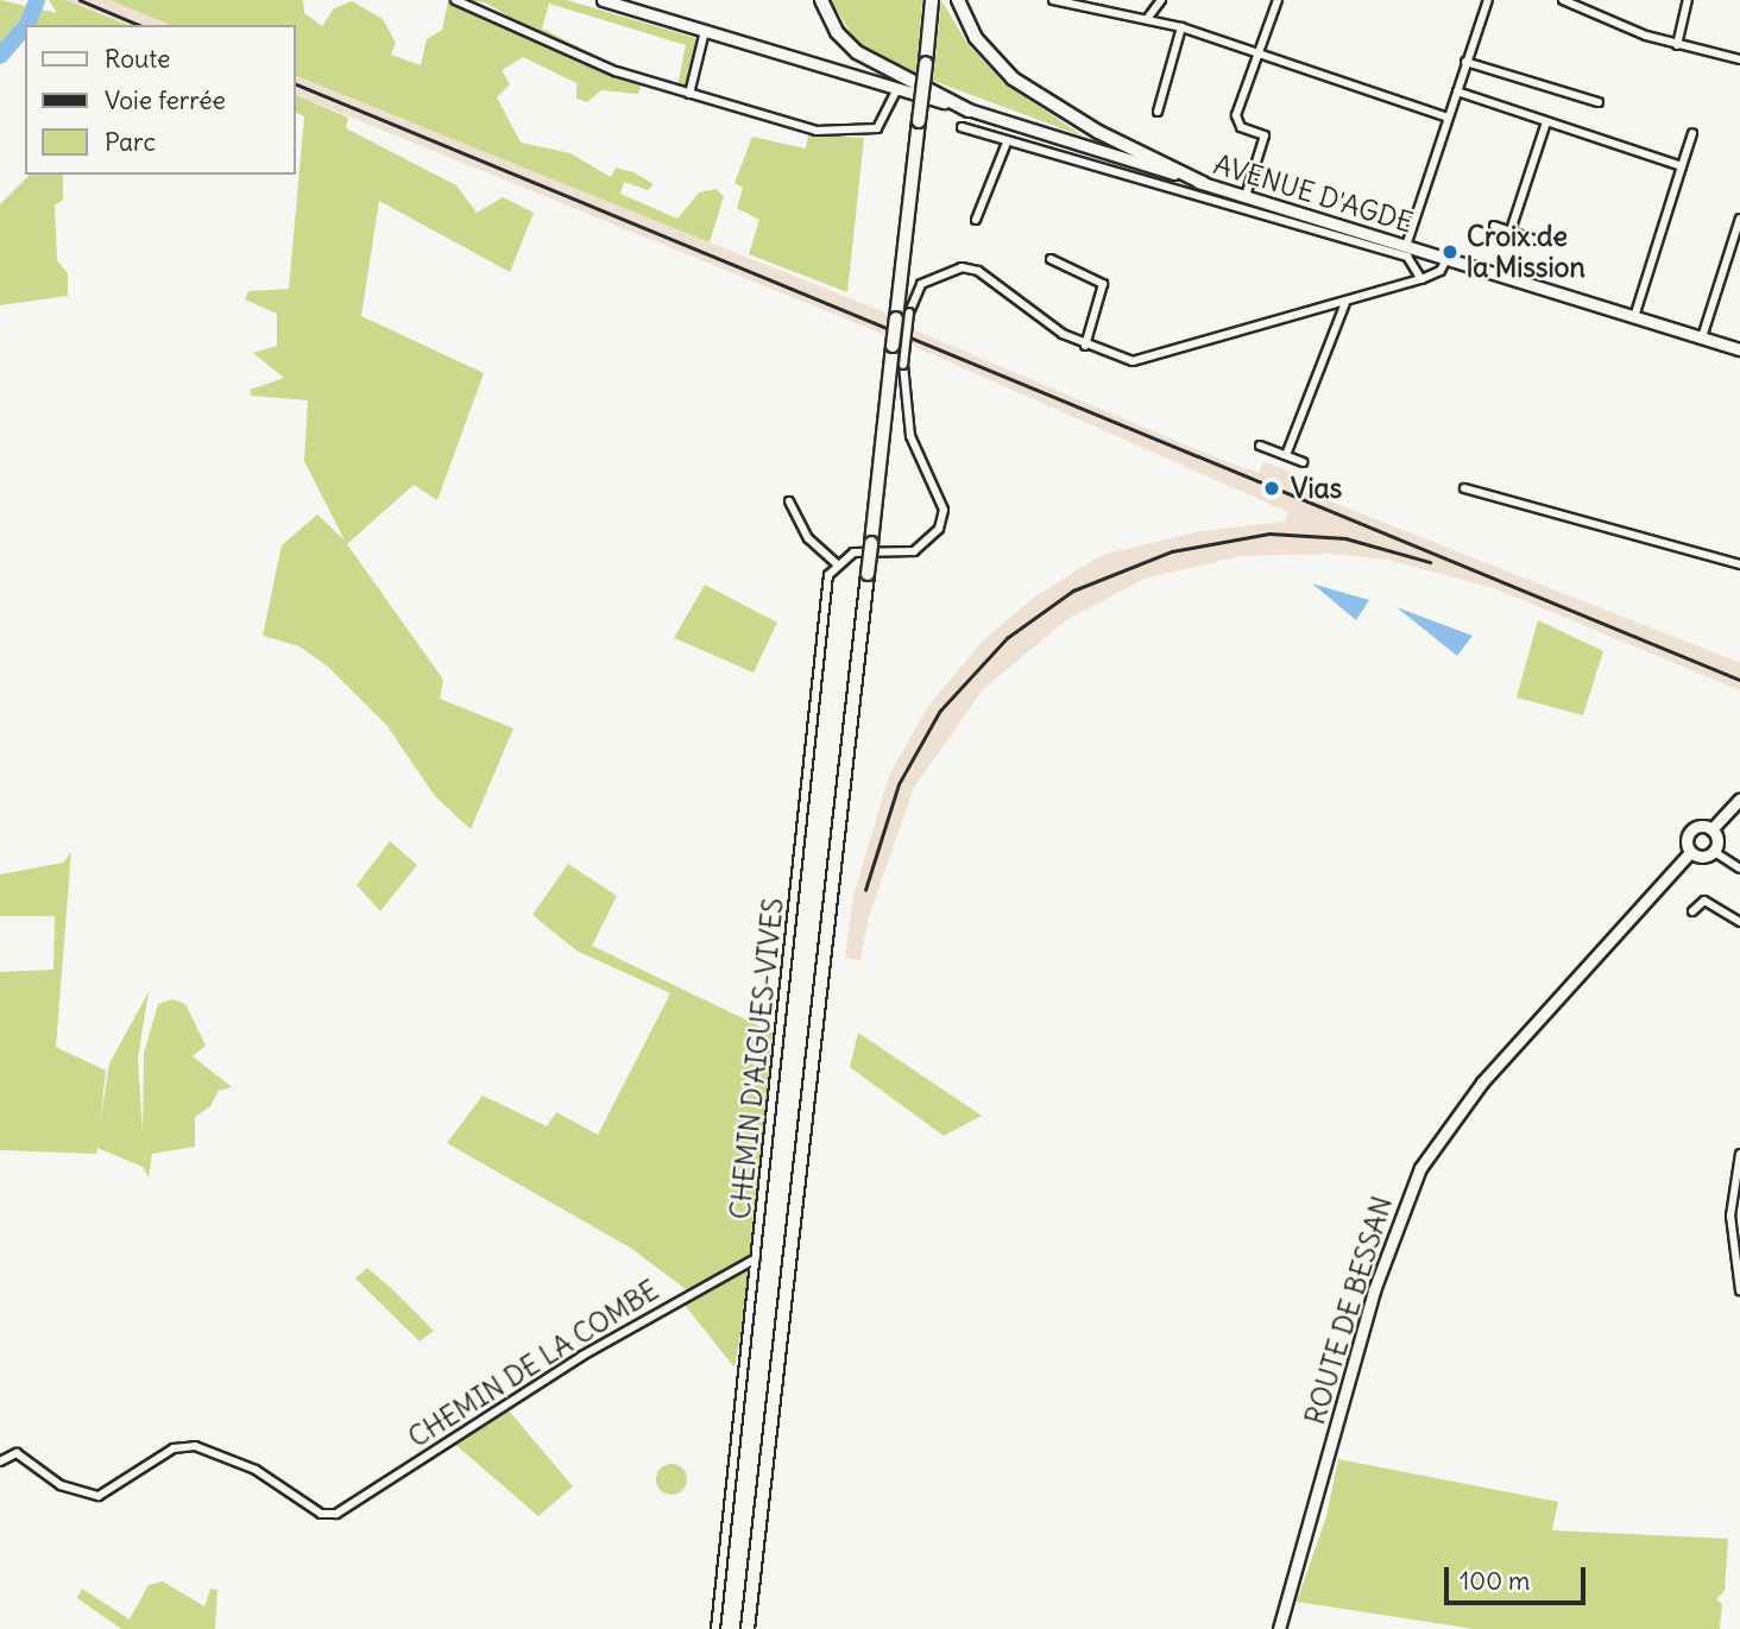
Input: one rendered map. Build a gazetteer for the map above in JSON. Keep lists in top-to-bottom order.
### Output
{
  "streets": {
    "main road": ["AVENUE D'AGDE", "ROUTE DE BESSAN"],
    "street": ["CHEMIN D'AIGUES-VIVES", "CHEMIN DE LA COMBE"]
  },
  "crossings": [
    ["CHEMIN D'AIGUES-VIVES", "CHEMIN DE LA COMBE"]
  ],
  "places": ["Croix de la Mission", "Vias"],
  "legend": ["Route", "Voie ferrée", "Parc"],
  "scale_bar": "100 m"
}
